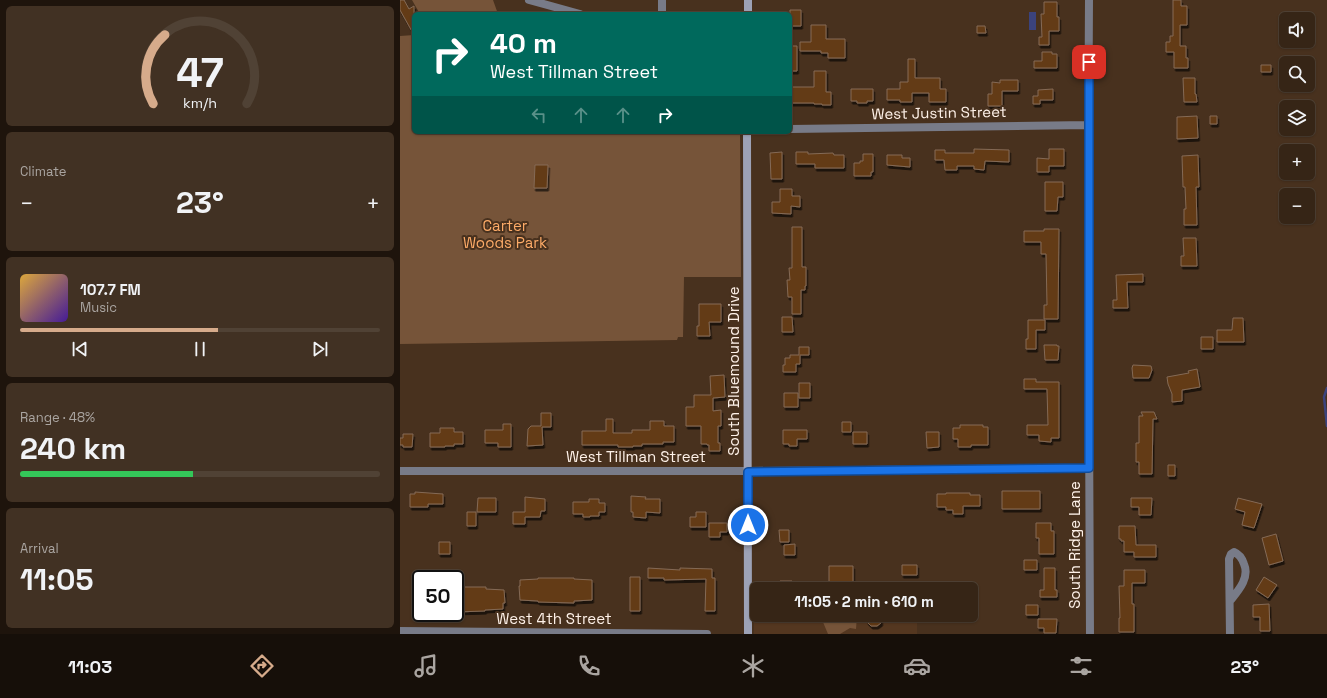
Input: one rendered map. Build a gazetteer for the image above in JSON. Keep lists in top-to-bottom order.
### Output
{
  "streets": {
    "main road": ["South Bluemound Drive"],
    "street": [
      "West Justin Street",
      "West Tillman Street",
      "South Ridge Lane",
      "West 4th Street"
    ]
  },
  "crossings": [
    ["West Justin Street", "South Ridge Lane"],
    ["South Bluemound Drive", "West Tillman Street"],
    ["West Tillman Street", "South Ridge Lane"]
  ],
  "parks": ["Carter Woods Park"],
  "page": {
    "map_buttons": ["+", "−"],
    "turn": ["40 m", "West Tillman Street"],
    "tile": [
      "Climate",
      ["Range · 48%", "240 km"],
      ["Arrival", "11:05"]
    ],
    "heat": ["−", "23°", "+"],
    "song": ["107.7 FM", "Music"],
    "limit": "50",
    "trip": "11:05 · 2 min · 610 m",
    "tabs": ["11:03", "23°"],
    "gauge": ["47", "km/h"]
  }
}
